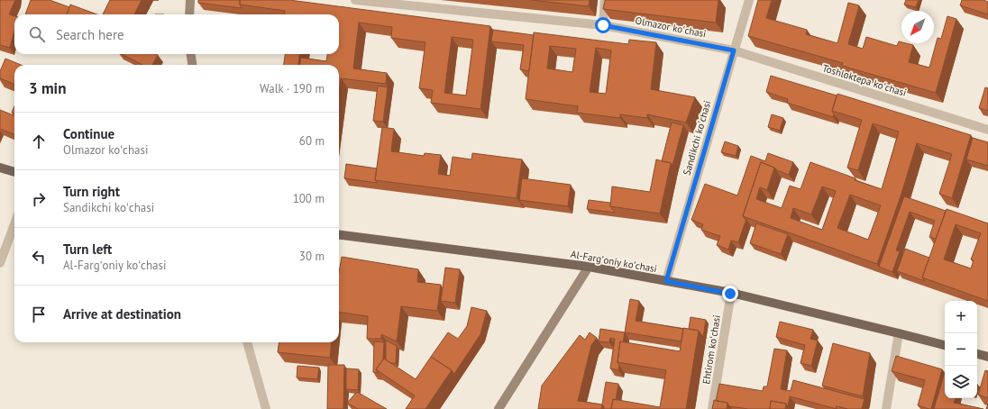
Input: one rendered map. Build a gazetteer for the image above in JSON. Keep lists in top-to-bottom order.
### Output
{
  "streets": {
    "main road": ["Al-Fargʻoniy koʻchasi"],
    "street": [
      "Olmazor koʻchasi",
      "Toshloktepa koʻchasi",
      "Sandikchi koʻchasi",
      "Ehtirom koʻchasi"
    ]
  },
  "crossings": [
    ["Olmazor koʻchasi", "Toshloktepa koʻchasi"],
    ["Olmazor koʻchasi", "Sandikchi koʻchasi"],
    ["Toshloktepa koʻchasi", "Sandikchi koʻchasi"],
    ["Sandikchi koʻchasi", "Al-Fargʻoniy koʻchasi"],
    ["Al-Fargʻoniy koʻchasi", "Ehtirom koʻchasi"]
  ],
  "north": "bottom left",
  "page": {
    "search": "Search here",
    "heading": ["3 min", "Walk · 190 m"],
    "list": [
      ["Continue", "Olmazor koʻchasi", "60 m"],
      ["Turn right", "Sandikchi koʻchasi", "100 m"],
      ["Turn left", "Al-Fargʻoniy koʻchasi", "30 m"],
      "Arrive at destination"
    ],
    "map_buttons": ["+", "−"]
  }
}
